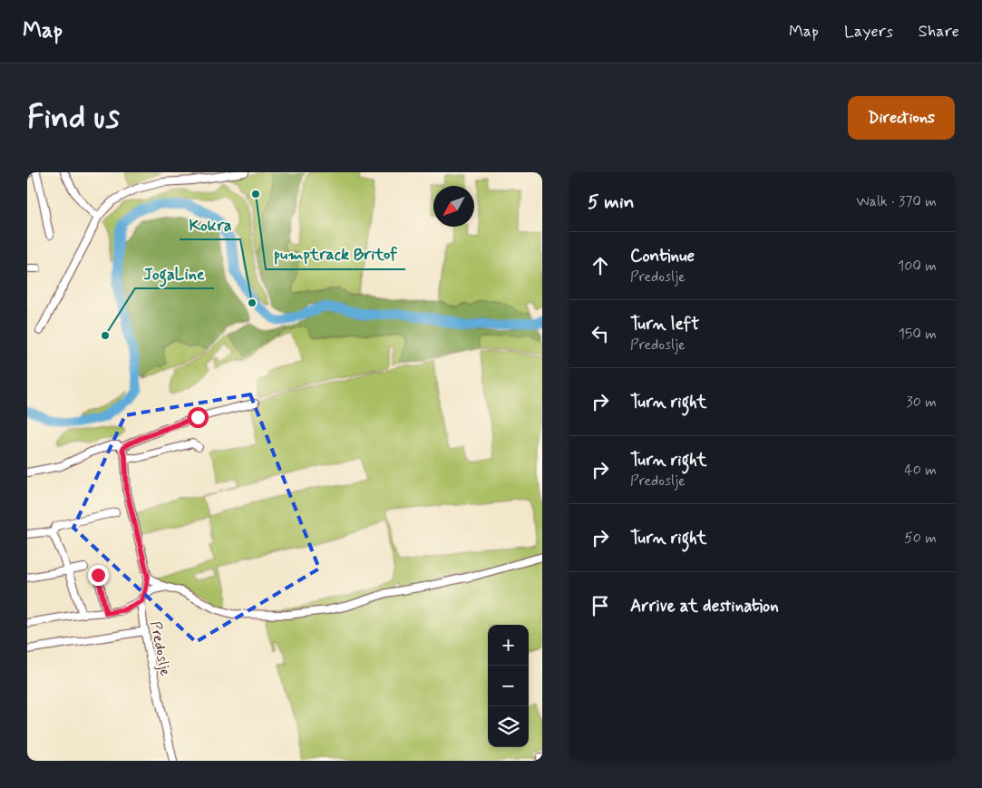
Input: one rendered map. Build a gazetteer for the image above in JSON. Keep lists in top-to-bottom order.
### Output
{
  "streets": {
    "street": ["Predoslje"]
  },
  "places": ["pumptrack Britof", "Kokra", "JogaLine"],
  "north": "bottom left",
  "page": {
    "header": "Map",
    "nav": ["Map", "Layers", "Share"],
    "buttons": "Directions",
    "title": "Find us",
    "heading": ["5 min", "Walk · 370 m"],
    "list": [
      ["Continue", "Predoslje", "100 m"],
      ["Turn left", "Predoslje", "150 m"],
      ["Turn right", "30 m"],
      ["Turn right", "Predoslje", "40 m"],
      ["Turn right", "50 m"],
      "Arrive at destination"
    ],
    "map_buttons": ["+", "−"]
  }
}
